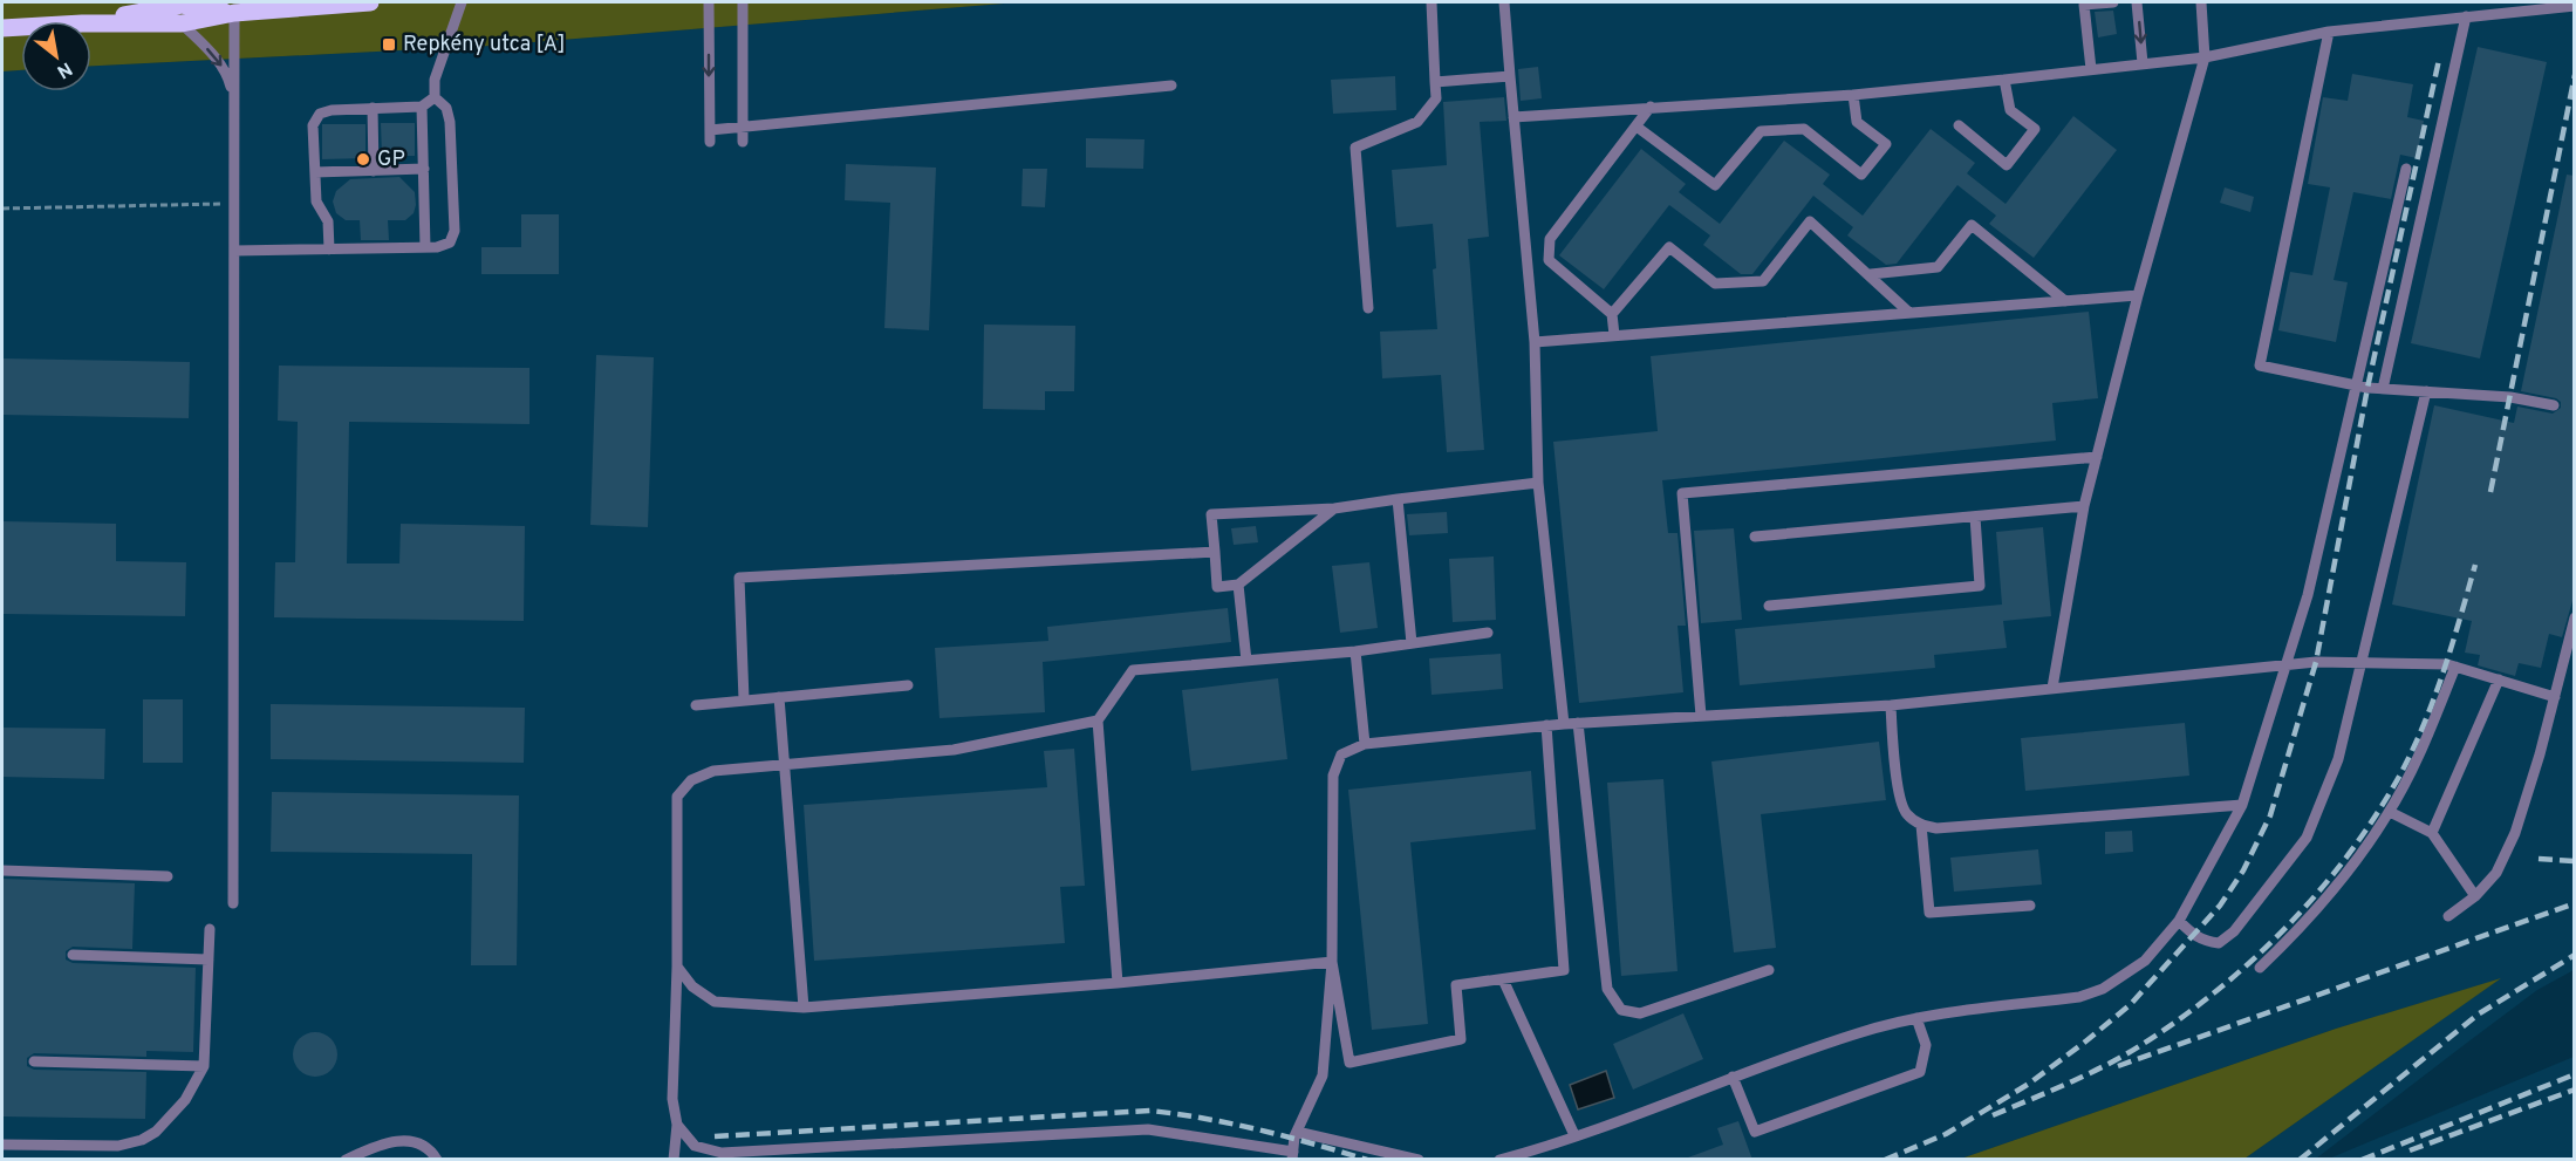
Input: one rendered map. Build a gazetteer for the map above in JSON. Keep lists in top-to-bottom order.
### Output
{
  "places": {
    "transit": ["Repkény utca [A]"],
    "other": ["GP"]
  },
  "north": "bottom right"
}
